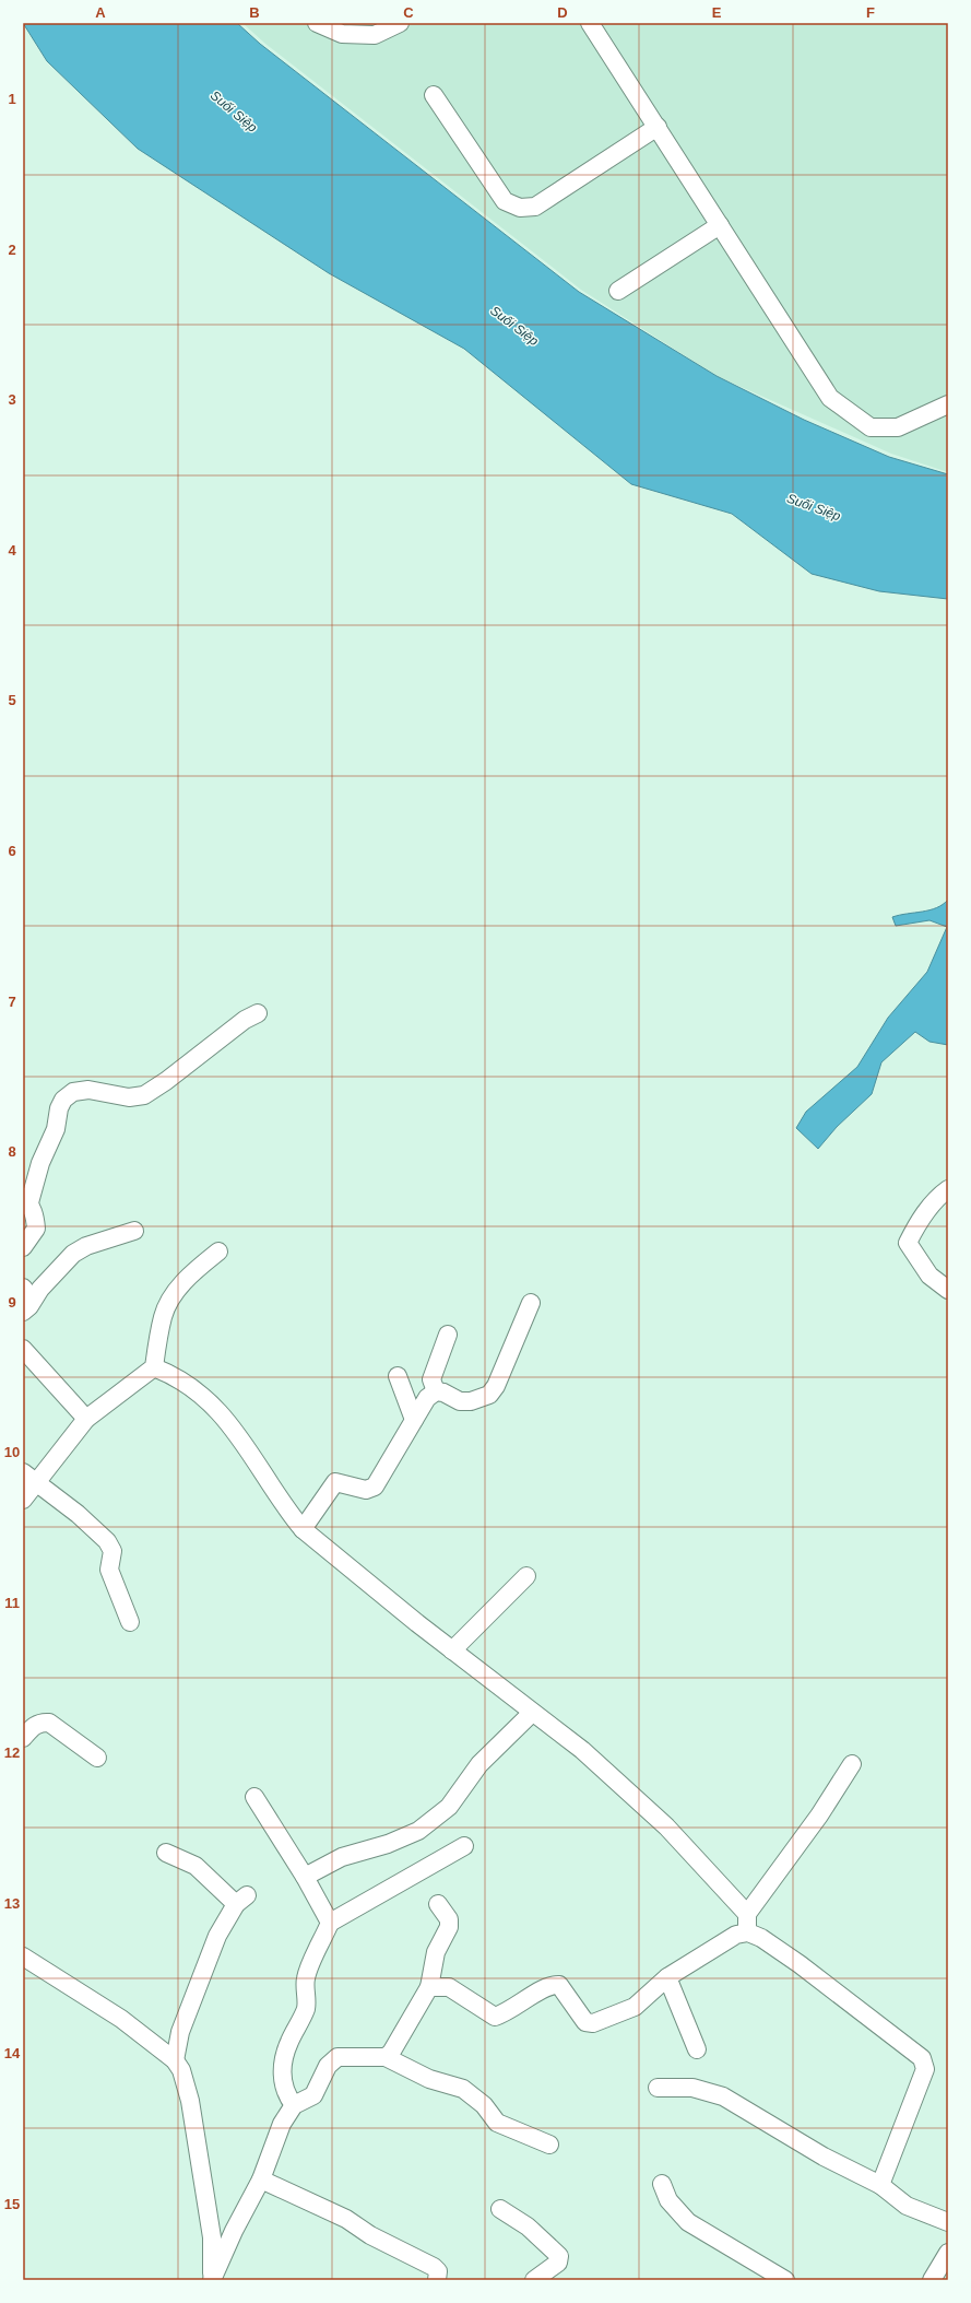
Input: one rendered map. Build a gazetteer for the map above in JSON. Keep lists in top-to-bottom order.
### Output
{
  "water": ["Suối Siệp"],
  "grid": {
    "columns": [
      "A",
      "B",
      "C",
      "D",
      "E",
      "F"
    ],
    "rows": [
      "1",
      "2",
      "3",
      "4",
      "5",
      "6",
      "7",
      "8",
      "9",
      "10",
      "11",
      "12",
      "13",
      "14",
      "15"
    ]
  }
}
